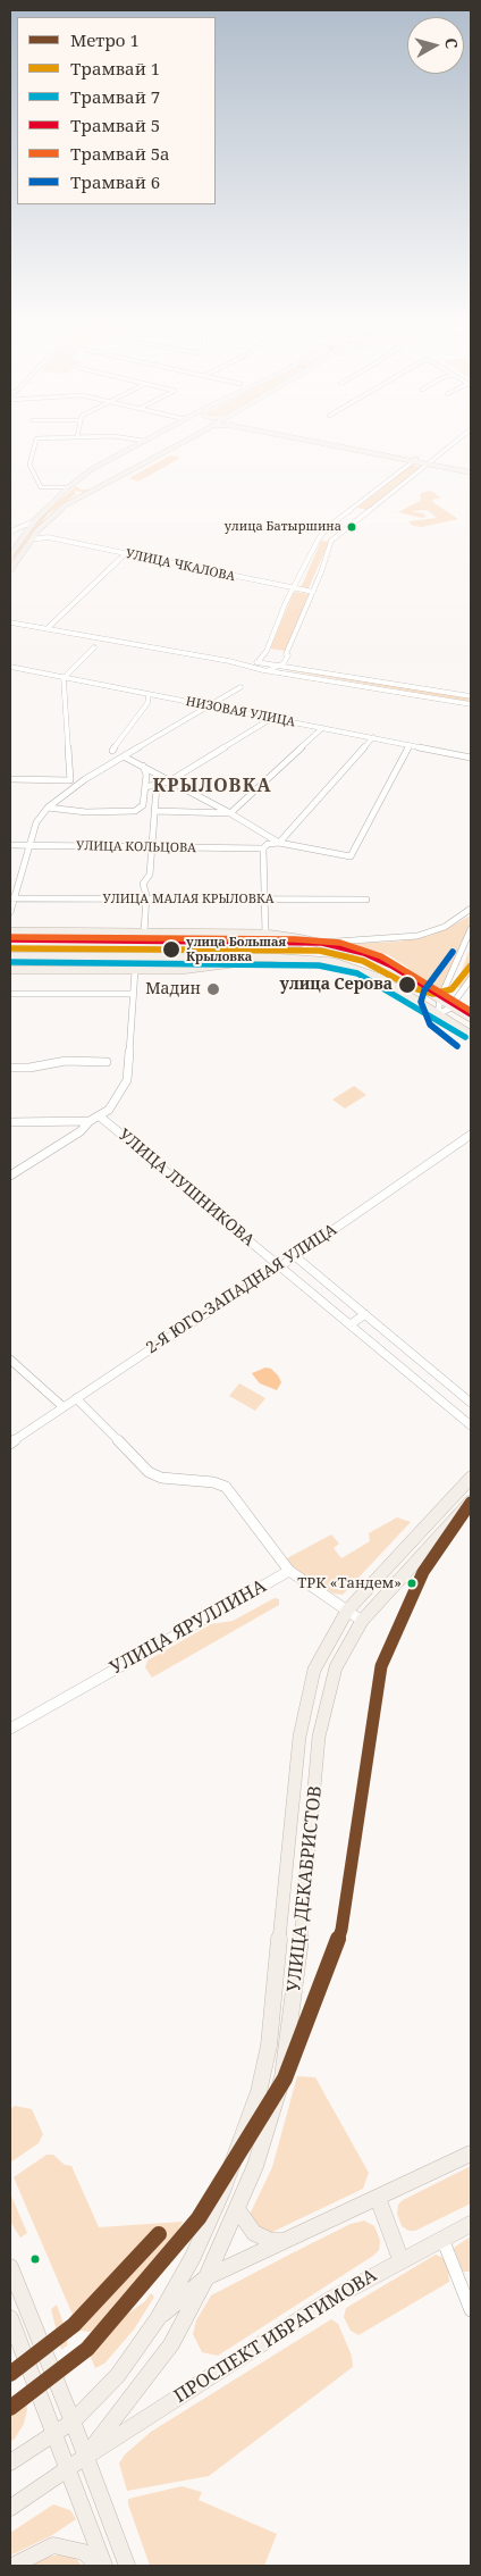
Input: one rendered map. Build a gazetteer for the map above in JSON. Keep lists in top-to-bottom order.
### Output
{
  "streets": {
    "main road": ["УЛИЦА ДЕКАБРИСТОВ", "ПРОСПЕКТ ИБРАГИМОВА"],
    "street": [
      "УЛИЦА ЧКАЛОВА",
      "НИЗОВАЯ УЛИЦА",
      "УЛИЦА КОЛЬЦОВА",
      "УЛИЦА МАЛАЯ КРЫЛОВКА",
      "УЛИЦА ЛУШНИКОВА",
      "2-Я ЮГО-ЗАПАДНАЯ УЛИЦА",
      "УЛИЦА ЯРУЛЛИНА"
    ]
  },
  "crossings": [
    ["УЛИЦА ЛУШНИКОВА", "2-Я ЮГО-ЗАПАДНАЯ УЛИЦА"],
    ["УЛИЦА ДЕКАБРИСТОВ", "ПРОСПЕКТ ИБРАГИМОВА"]
  ],
  "districts": ["КРЫЛОВКА"],
  "places": [
    "улица Батыршина",
    "улица Большая Крыловка",
    "улица Серова",
    "Мадин",
    "ТРК «Тандем»"
  ],
  "lines": [
    "tram line 5а",
    "tram line 5",
    "tram line 1",
    "tram line 6",
    "tram line 7",
    "metro line 1"
  ],
  "legend": [
    "Метро 1",
    "Трамвай 1",
    "Трамвай 7",
    "Трамвай 5",
    "Трамвай 5а",
    "Трамвай 6"
  ],
  "north": "right"
}
